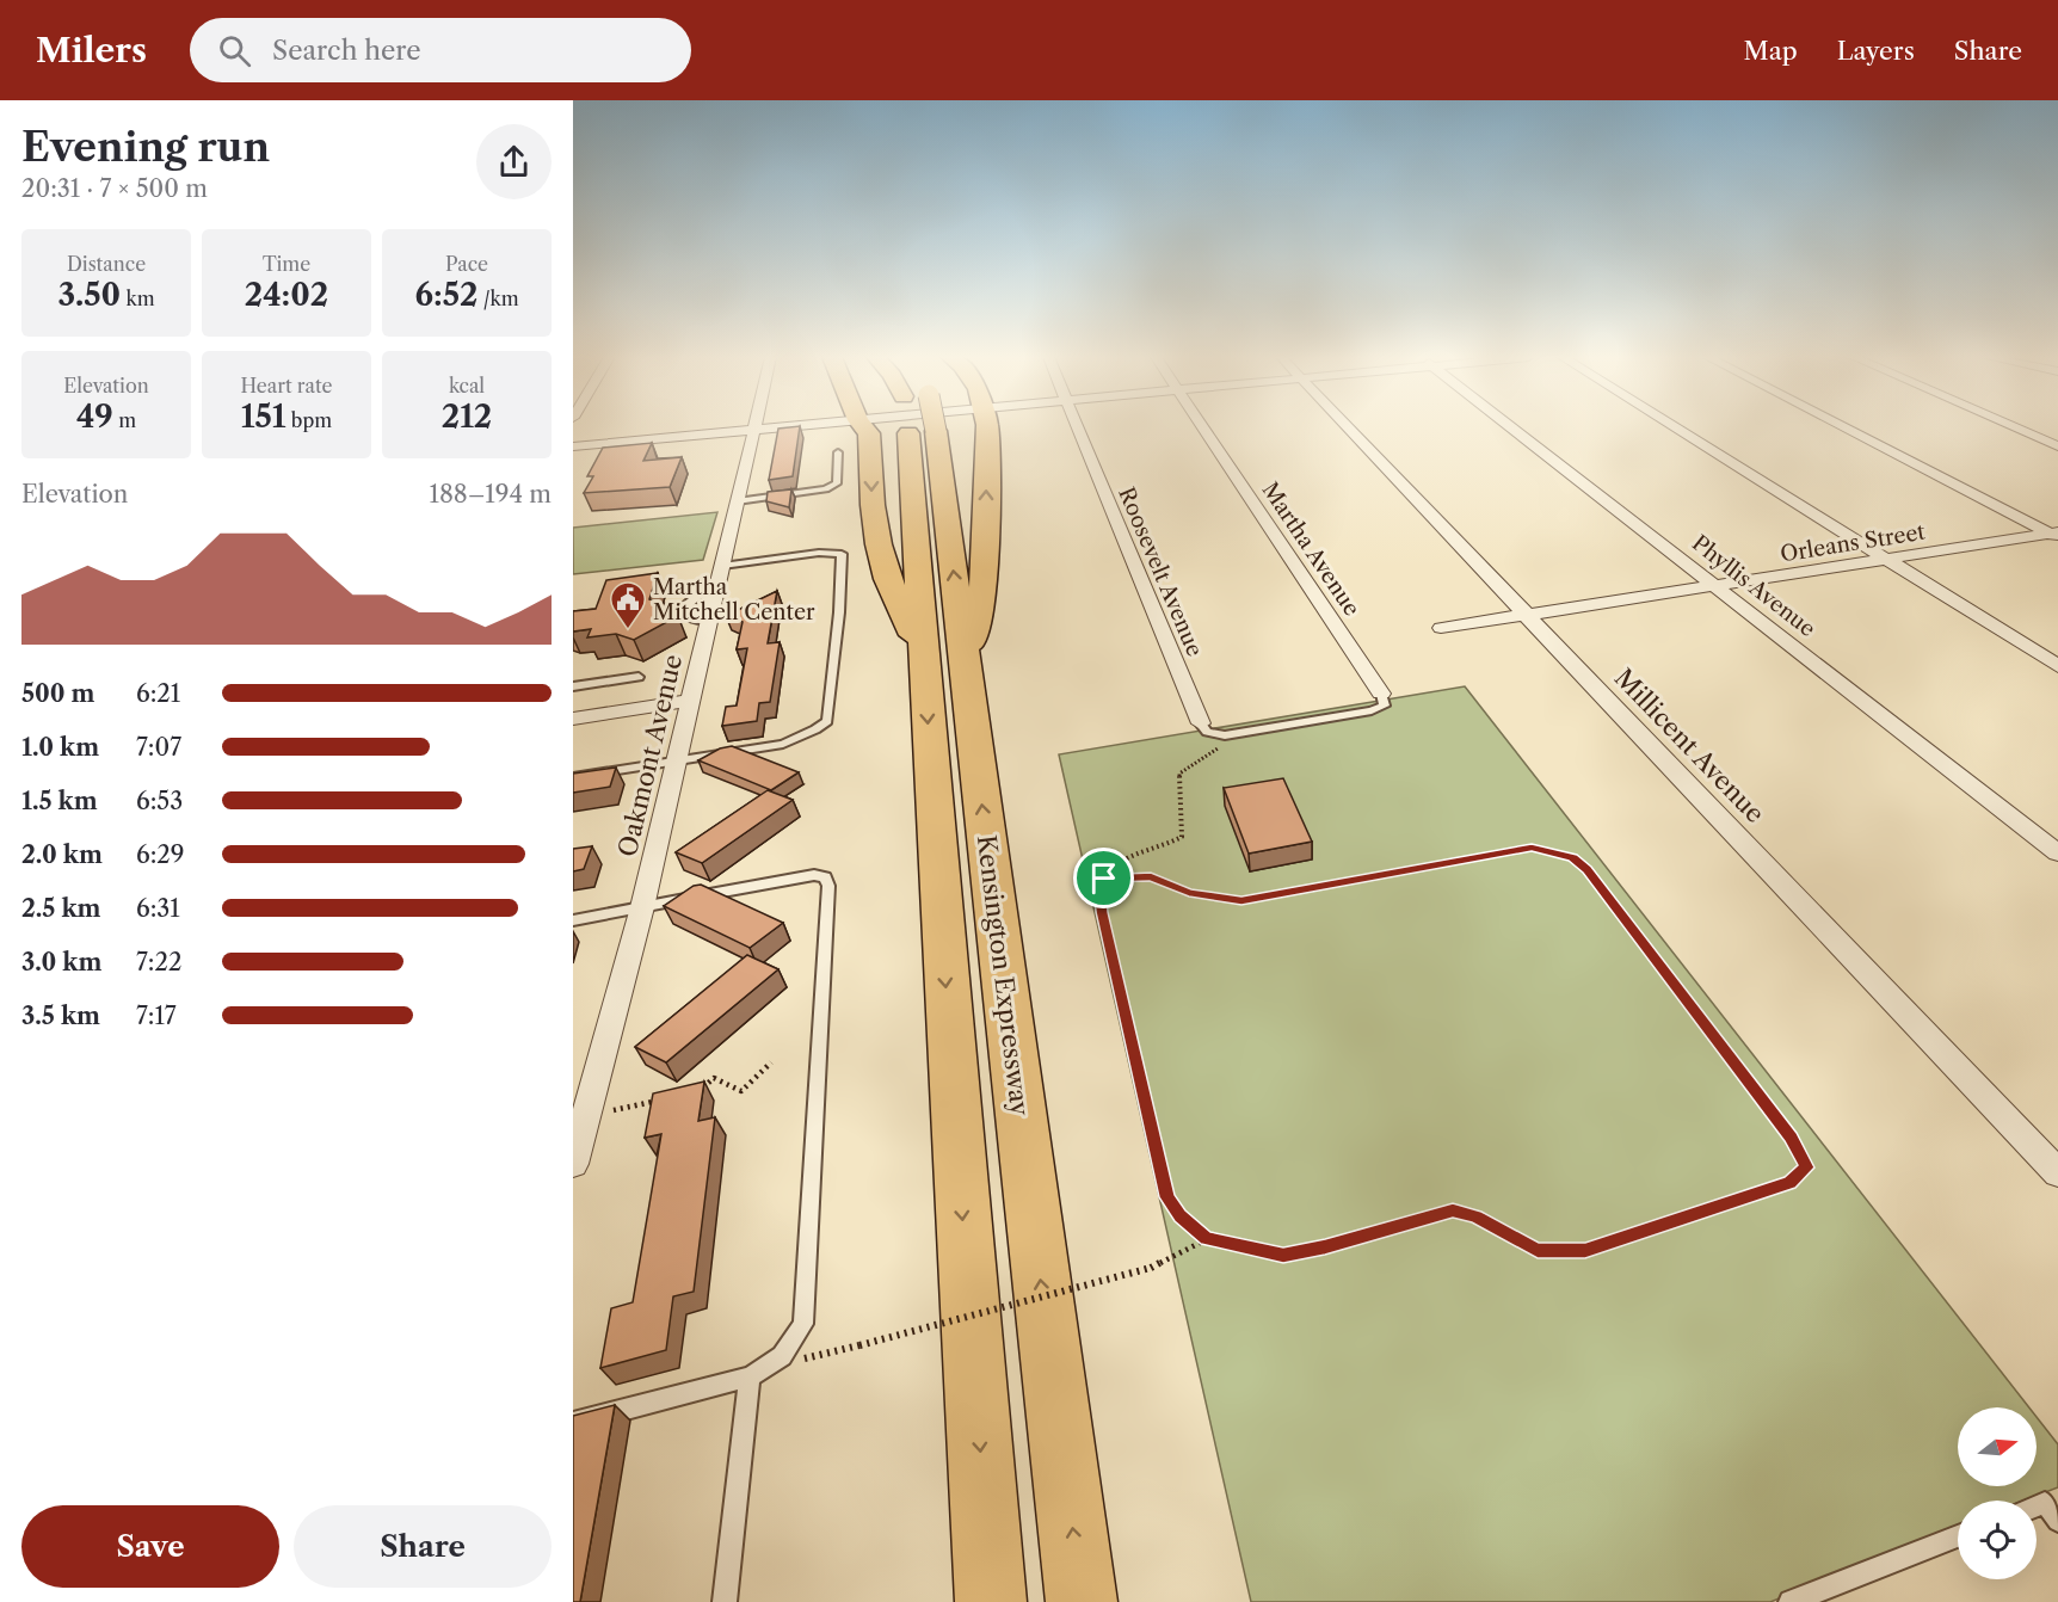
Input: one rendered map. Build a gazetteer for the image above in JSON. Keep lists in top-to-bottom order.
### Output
{
  "streets": {
    "highway": ["Kensington Expressway"],
    "street": [
      "Orleans Street",
      "Martha Avenue",
      "Roosevelt Avenue",
      "Phyllis Avenue",
      "Millicent Avenue",
      "Oakmont Avenue"
    ]
  },
  "crossings": [
    ["Orleans Street", "Phyllis Avenue"],
    ["Orleans Street", "Millicent Avenue"]
  ],
  "places": {
    "public building": ["Martha Mitchell Center"]
  },
  "north": "right",
  "page": {
    "header": "Milers",
    "search": "Search here",
    "nav": ["Map", "Layers", "Share"],
    "heading": ["Evening run", "20:31 · 7 × 500 m"],
    "stats": [
      ["Distance", "3.50 km"],
      ["Time", "24:02"],
      ["Pace", "6:52 /km"],
      ["Elevation", "49 m"],
      ["Heart rate", "151 bpm"],
      ["kcal", "212"]
    ],
    "chart": ["Elevation", "188–194 m"],
    "list": [
      {
        "name": "500 m",
        "note": "6:21"
      },
      {
        "name": "1.0 km",
        "note": "7:07"
      },
      {
        "name": "1.5 km",
        "note": "6:53"
      },
      {
        "name": "2.0 km",
        "note": "6:29"
      },
      {
        "name": "2.5 km",
        "note": "6:31"
      },
      {
        "name": "3.0 km",
        "note": "7:22"
      },
      {
        "name": "3.5 km",
        "note": "7:17"
      }
    ],
    "buttons": ["Save", "Share"]
  }
}
